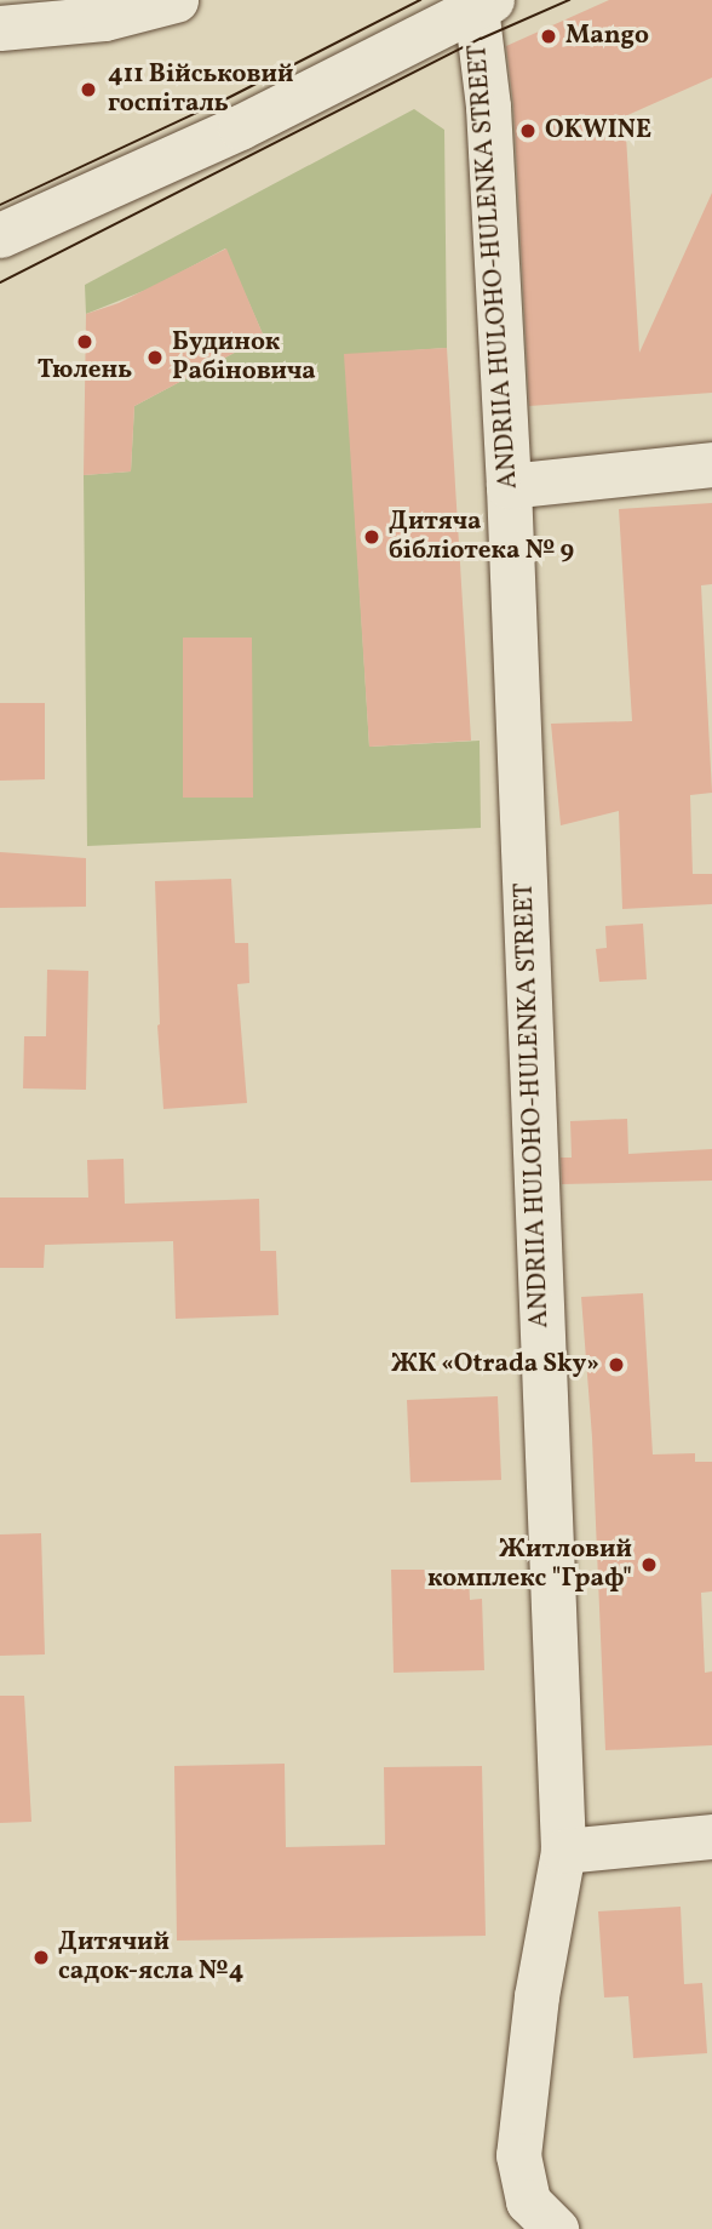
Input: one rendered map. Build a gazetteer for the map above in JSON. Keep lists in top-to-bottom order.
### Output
{
  "streets": {
    "street": ["ANDRIIA HULOHO-HULENKA STREET"]
  },
  "places": [
    "Mango",
    "411 Військовий госпіталь",
    "OKWINE",
    "Тюлень",
    "Будинок Рабіновича",
    "Дитяча бібліотека № 9",
    "ЖК «Otrada Sky»",
    "Житловий комплекс \"Граф\"",
    "Дитячий садок-ясла №4"
  ]
}
